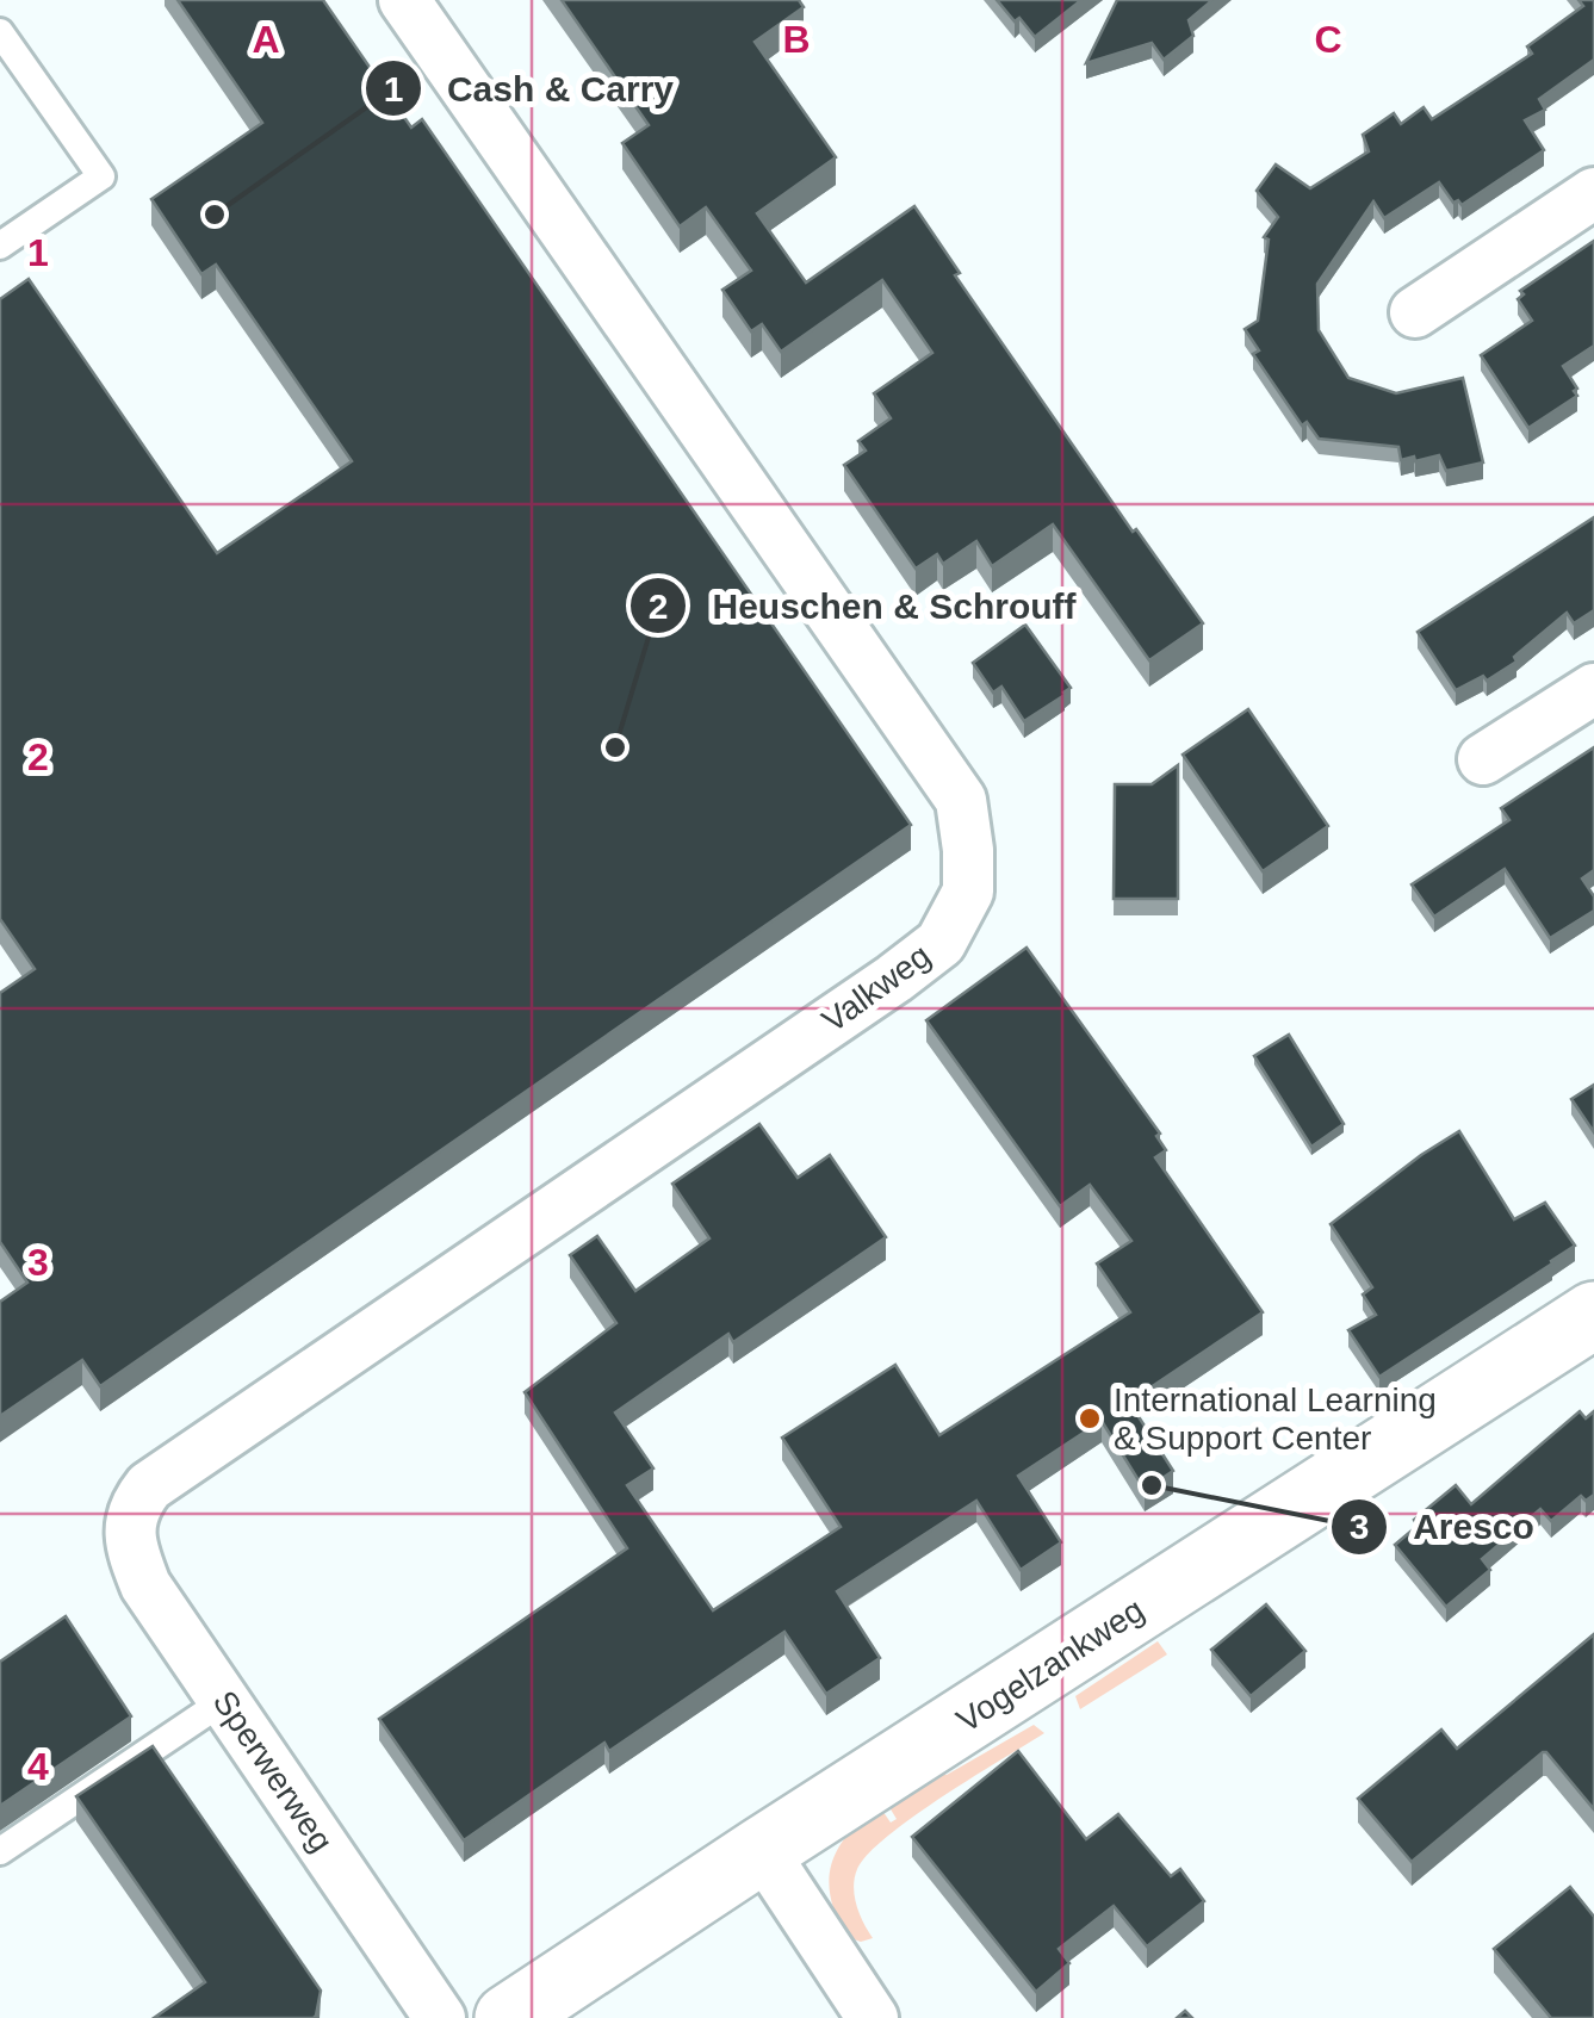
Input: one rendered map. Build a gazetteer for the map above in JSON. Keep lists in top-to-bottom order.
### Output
{
  "streets": {
    "street": ["Valkweg", "Vogelzankweg", "Sperwerweg"]
  },
  "crossings": [
    ["Valkweg", "Sperwerweg"]
  ],
  "places": [
    "Cash & Carry",
    "Heuschen & Schrouff",
    "International Learning & Support Center",
    "Aresco"
  ],
  "grid": {
    "columns": ["A", "B", "C"],
    "rows": [
      "1",
      "2",
      "3",
      "4"
    ]
  }
}
